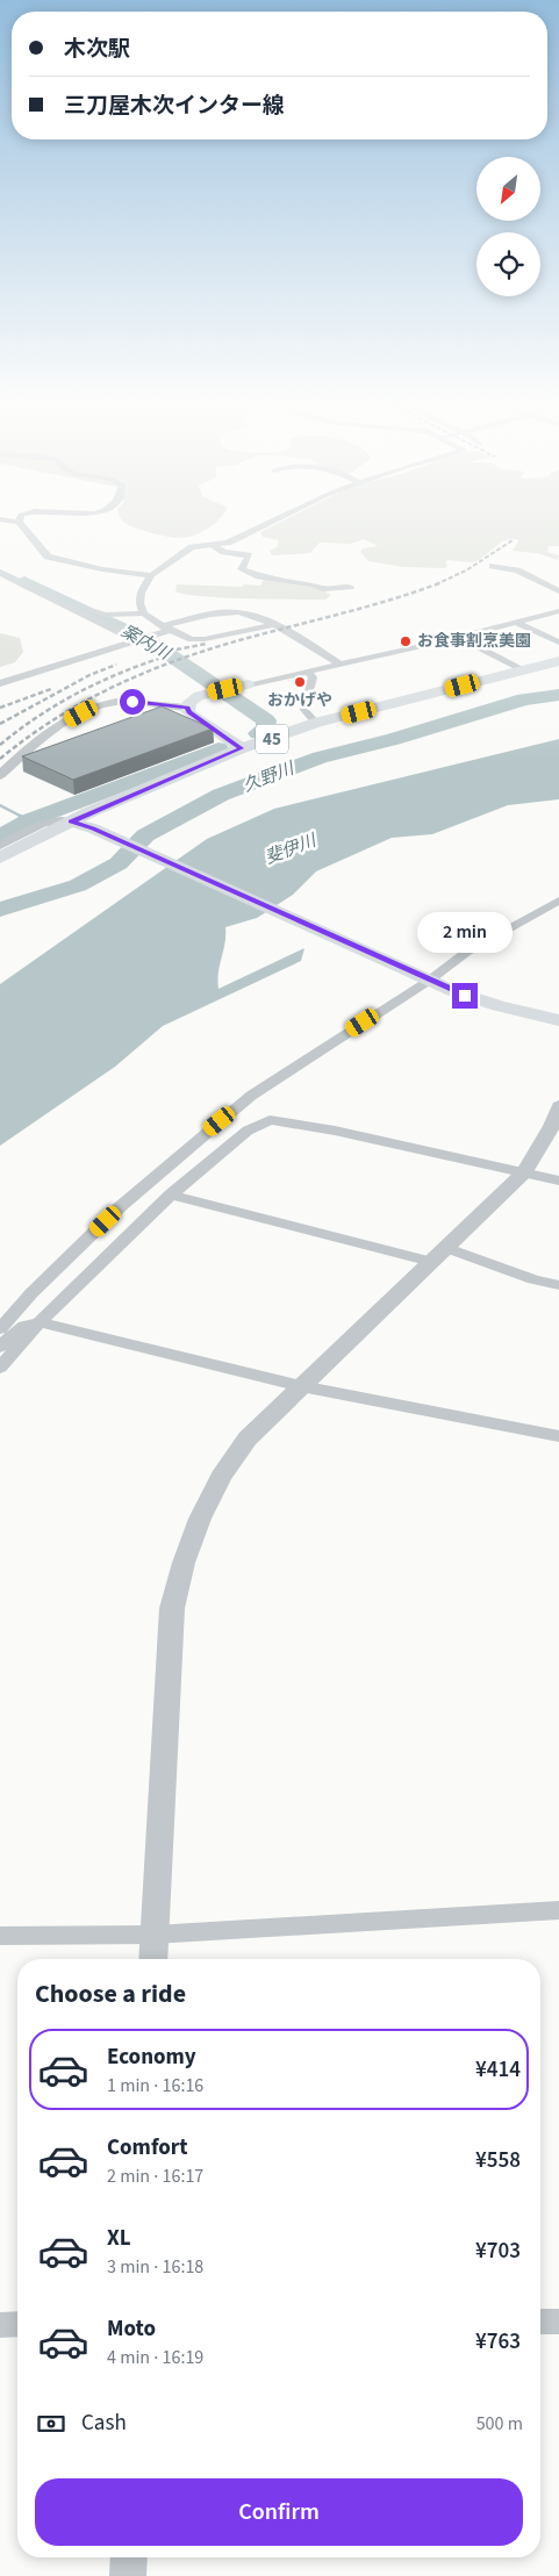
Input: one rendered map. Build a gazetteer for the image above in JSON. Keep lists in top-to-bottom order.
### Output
{
  "streets": {
    "main road": ["45"]
  },
  "water": ["案内川", "久野川", "斐伊川"],
  "places": ["お食事割烹美園", "おかげや"],
  "north": "bottom left",
  "page": {
    "banner": ["木次駅", "三刀屋木次インター線"],
    "bubble": "2 min",
    "heading": "Choose a ride",
    "list": [
      {
        "name": "Economy",
        "note": "1 min · 16:16",
        "value": "¥414"
      },
      {
        "name": "Comfort",
        "note": "2 min · 16:17",
        "value": "¥558"
      },
      {
        "name": "XL",
        "note": "3 min · 16:18",
        "value": "¥703"
      },
      {
        "name": "Moto",
        "note": "4 min · 16:19",
        "value": "¥763"
      }
    ],
    "pay": ["Cash", "500 m"],
    "buttons": "Confirm"
  }
}
